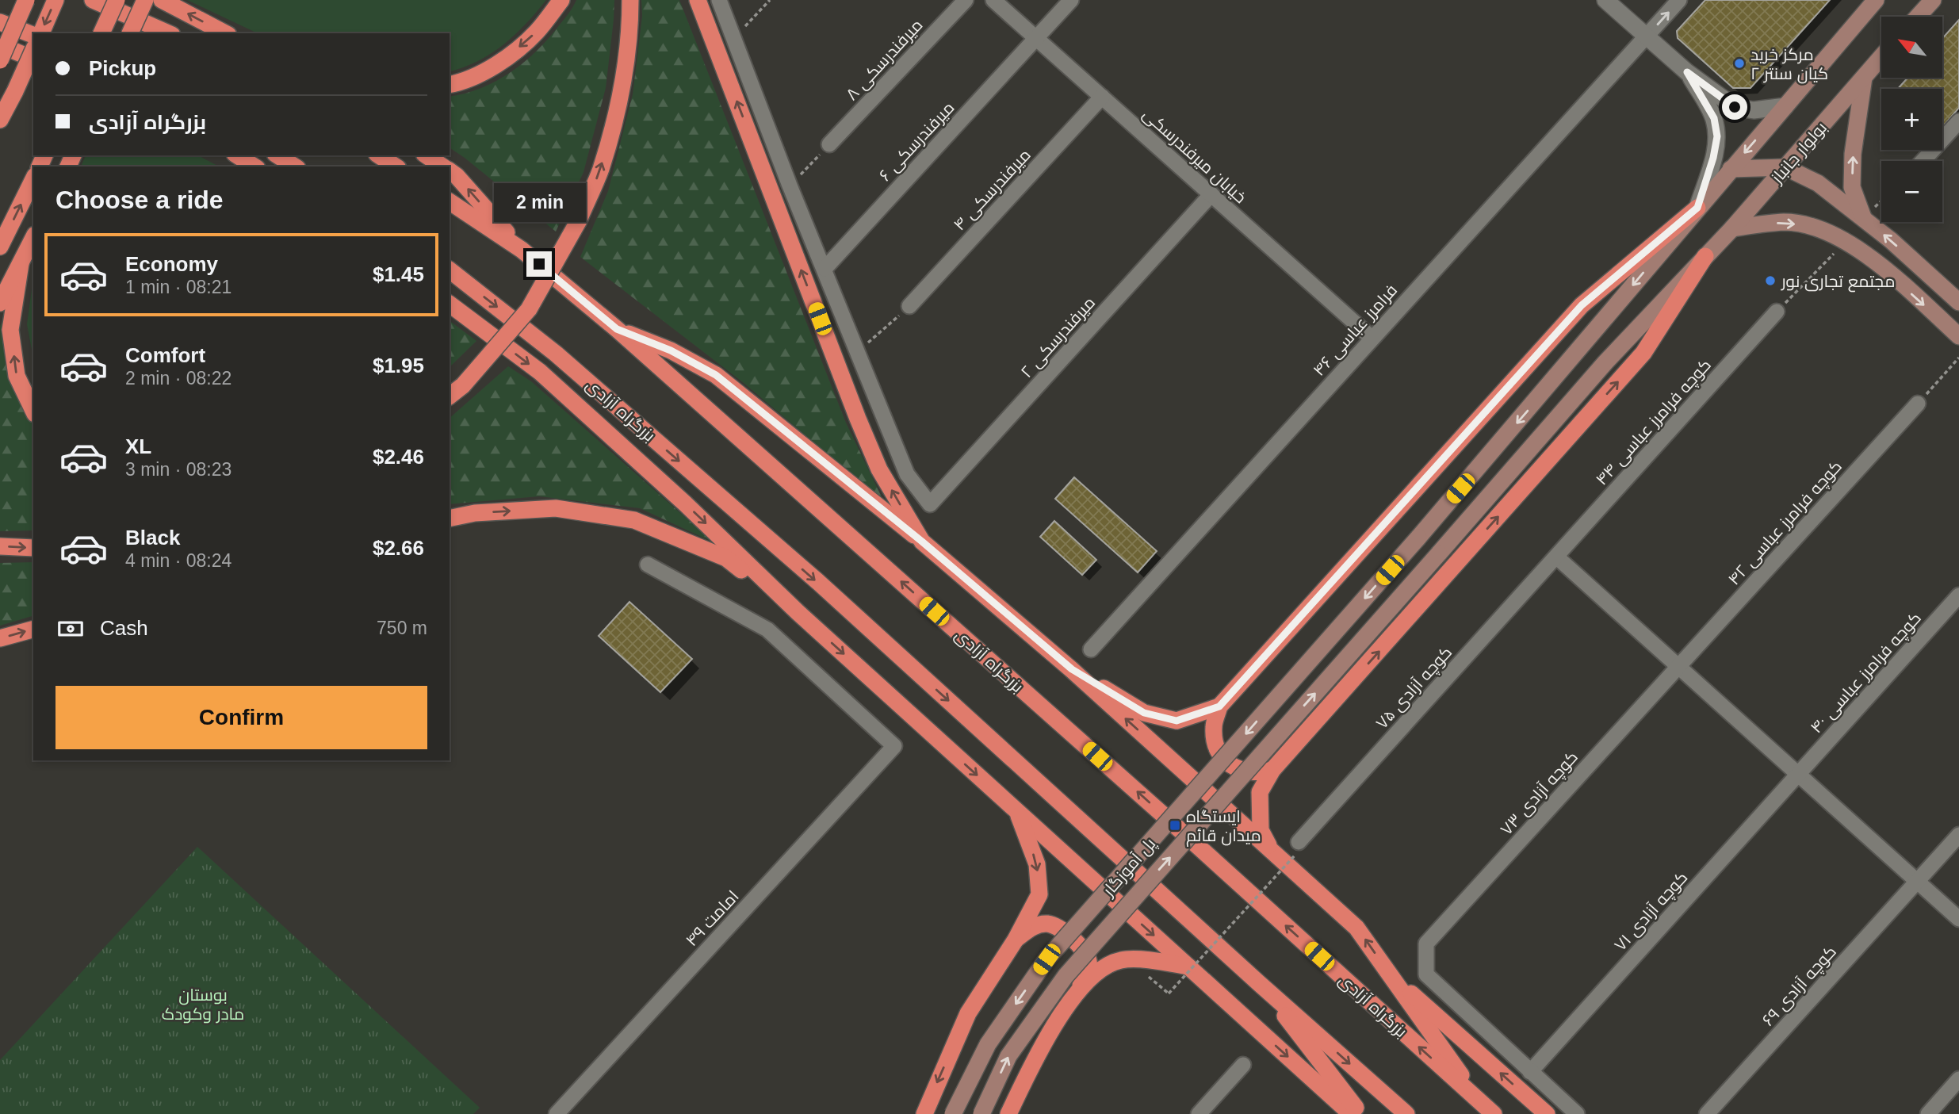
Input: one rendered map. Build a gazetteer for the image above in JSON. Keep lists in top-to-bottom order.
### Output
{
  "streets": {
    "highway": ["بزرگراه آزادی"],
    "main road": ["بولوار جانباز", "پل آموزگار"],
    "street": [
      "میرفندرسکی ۸",
      "میرفندرسکی ۶",
      "خیابان میرفندرسکی",
      "میرفندرسکی ۴",
      "فرامرز عباسی ۴۶",
      "میرفندرسکی ۲",
      "کوچه فرامرز عباسی ۴۴",
      "کوچه فرامرز عباسی ۴۲",
      "کوچه فرامرز عباسی ۴۰",
      "کوچه آزادی ۷۵",
      "کوچه آزادی ۷۳",
      "کوچه آزادی ۷۱",
      "امامت ۴۹",
      "کوچه آزادی ۶۹"
    ]
  },
  "crossings": [
    ["میرفندرسکی ۶", "خیابان میرفندرسکی"],
    ["بولوار جانباز", "پل آموزگار"],
    ["خیابان میرفندرسکی", "میرفندرسکی ۴"],
    ["خیابان میرفندرسکی", "فرامرز عباسی ۴۶"],
    ["خیابان میرفندرسکی", "میرفندرسکی ۲"],
    ["کوچه فرامرز عباسی ۴۴", "کوچه آزادی ۷۵"],
    ["کوچه فرامرز عباسی ۴۲", "کوچه آزادی ۷۳"],
    ["کوچه فرامرز عباسی ۴۰", "کوچه آزادی ۷۱"],
    ["کوچه آزادی ۷۳", "کوچه آزادی ۷۱"]
  ],
  "parks": ["بوستان مادر وکودک"],
  "places": {
    "other": ["مرکز خرید کیان سنتر ۲", "مجتمع تجاری نور"],
    "transit": ["ایستگاه میدان قائم"]
  },
  "north": "top left",
  "page": {
    "map_buttons": ["+", "−"],
    "banner": ["Pickup", "بزرگراه آزادی"],
    "heading": "Choose a ride",
    "bubble": "2 min",
    "list": [
      {
        "name": "Economy",
        "note": "1 min · 08:21",
        "value": "$1.45"
      },
      {
        "name": "Comfort",
        "note": "2 min · 08:22",
        "value": "$1.95"
      },
      {
        "name": "XL",
        "note": "3 min · 08:23",
        "value": "$2.46"
      },
      {
        "name": "Black",
        "note": "4 min · 08:24",
        "value": "$2.66"
      }
    ],
    "pay": ["Cash", "750 m"],
    "buttons": "Confirm"
  }
}
